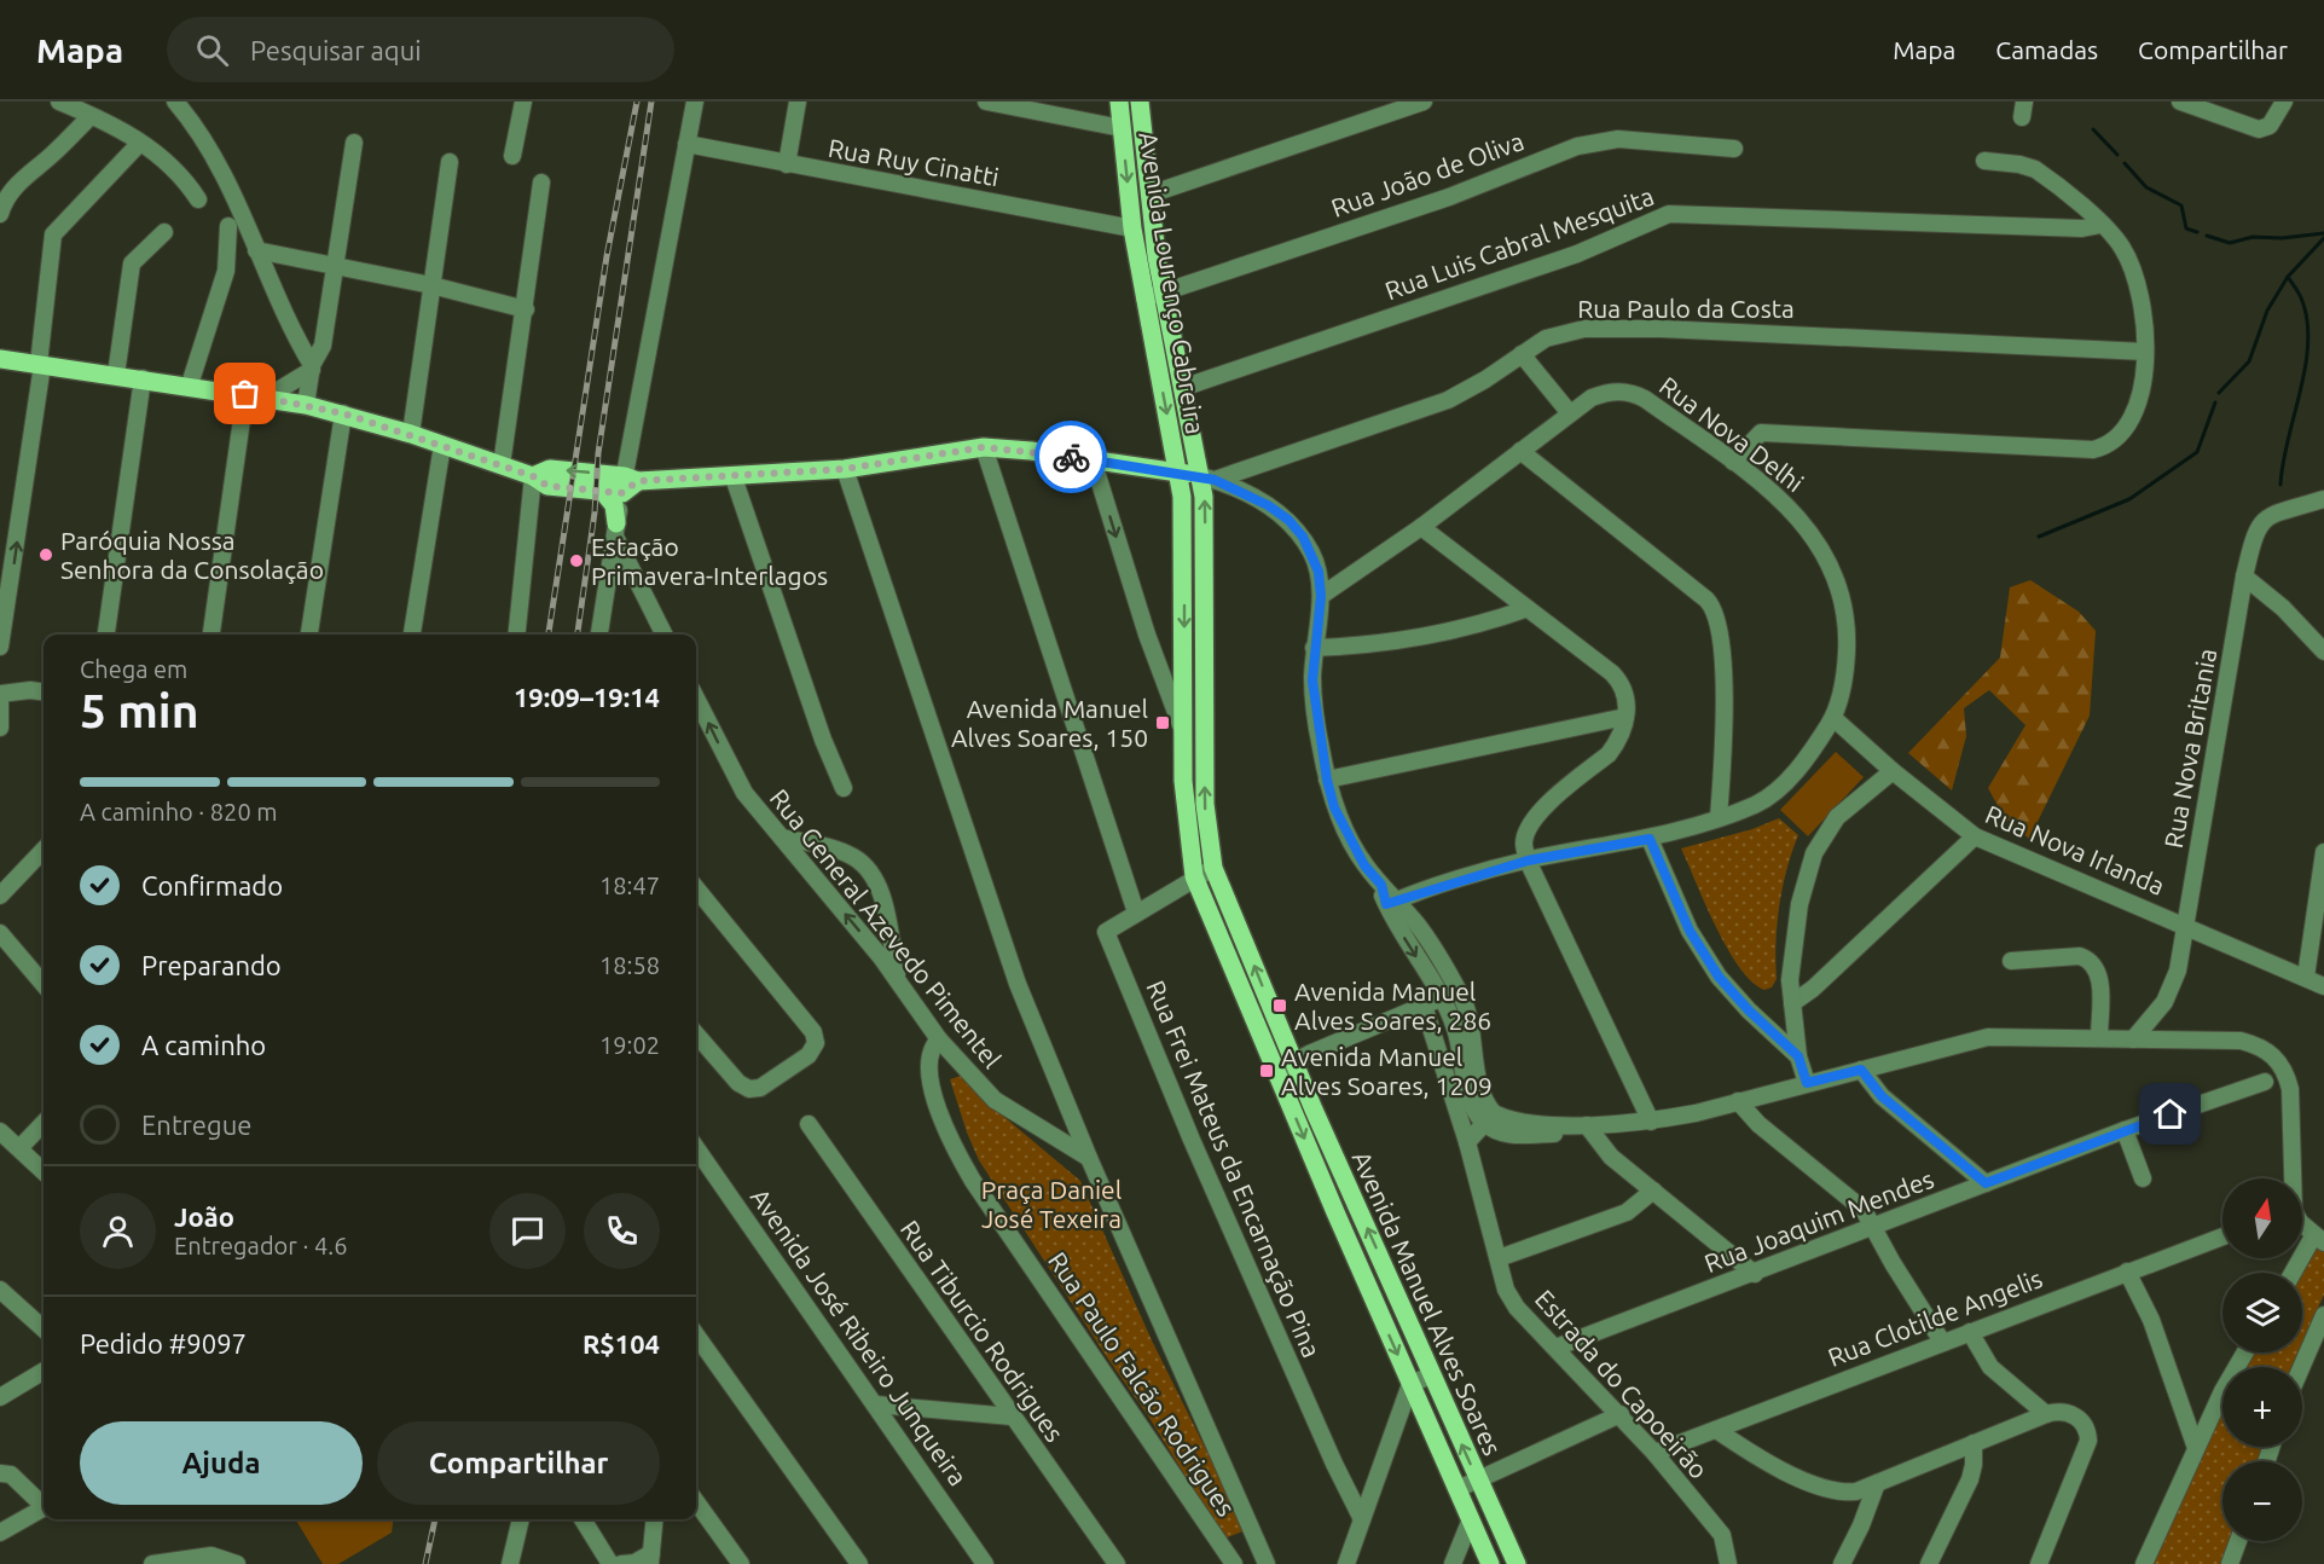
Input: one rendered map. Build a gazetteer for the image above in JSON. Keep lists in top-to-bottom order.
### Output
{
  "streets": {
    "main road": ["Avenida Lourenço Cabreira", "Avenida Manuel Alves Soares"],
    "street": [
      "Rua Ruy Cinatti",
      "Rua João de Oliva",
      "Rua Luis Cabral Mesquita",
      "Rua Paulo da Costa",
      "Rua Nova Delhi",
      "Rua Nova Britania",
      "Rua Nova Irlanda",
      "Rua General Azevedo Pimentel",
      "Rua Frei Mateus da Encarnação Pina",
      "Rua Joaquim Mendes",
      "Rua Clotilde Angelis",
      "Rua Tiburcio Rodrigues",
      "Avenida José Ribeiro Junqueira",
      "Rua Paulo Falcão Rodrigues",
      "Estrada do Capoeirão"
    ]
  },
  "crossings": [
    ["Rua Ruy Cinatti", "Avenida Lourenço Cabreira"],
    ["Rua João de Oliva", "Avenida Lourenço Cabreira"],
    ["Rua Luis Cabral Mesquita", "Avenida Lourenço Cabreira"],
    ["Avenida Lourenço Cabreira", "Rua Paulo da Costa"],
    ["Avenida Lourenço Cabreira", "Avenida Manuel Alves Soares"],
    ["Rua Paulo da Costa", "Avenida Manuel Alves Soares"],
    ["Rua Nova Delhi", "Rua Nova Irlanda"],
    ["Rua Nova Britania", "Rua Nova Irlanda"],
    ["Rua General Azevedo Pimentel", "Rua Paulo Falcão Rodrigues"],
    ["Rua Frei Mateus da Encarnação Pina", "Avenida Manuel Alves Soares"],
    ["Rua Joaquim Mendes", "Estrada do Capoeirão"],
    ["Rua Clotilde Angelis", "Estrada do Capoeirão"]
  ],
  "parks": ["Praça Daniel José Texeira"],
  "places": {
    "other": ["Paróquia Nossa Senhora da Consolação", "Estação Primavera-Interlagos"],
    "transit": ["Avenida Manuel Alves Soares, 150", "Avenida Manuel Alves Soares, 286", "Avenida Manuel Alves Soares, 1209"]
  },
  "north": "top",
  "page": {
    "header": "Mapa",
    "search": "Pesquisar aqui",
    "nav": ["Mapa", "Camadas", "Compartilhar"],
    "heading": ["5 min", "Chega em", "19:09–19:14"],
    "panel": [
      "João",
      "Entregador · 4.6",
      "Pedido #9097",
      "R$104"
    ],
    "bar": "A caminho · 820 m",
    "list": [
      ["Confirmado", "18:47"],
      ["Preparando", "18:58"],
      ["A caminho", "19:02"],
      "Entregue"
    ],
    "map_buttons": ["+", "−"],
    "buttons": ["Ajuda", "Compartilhar"]
  }
}
